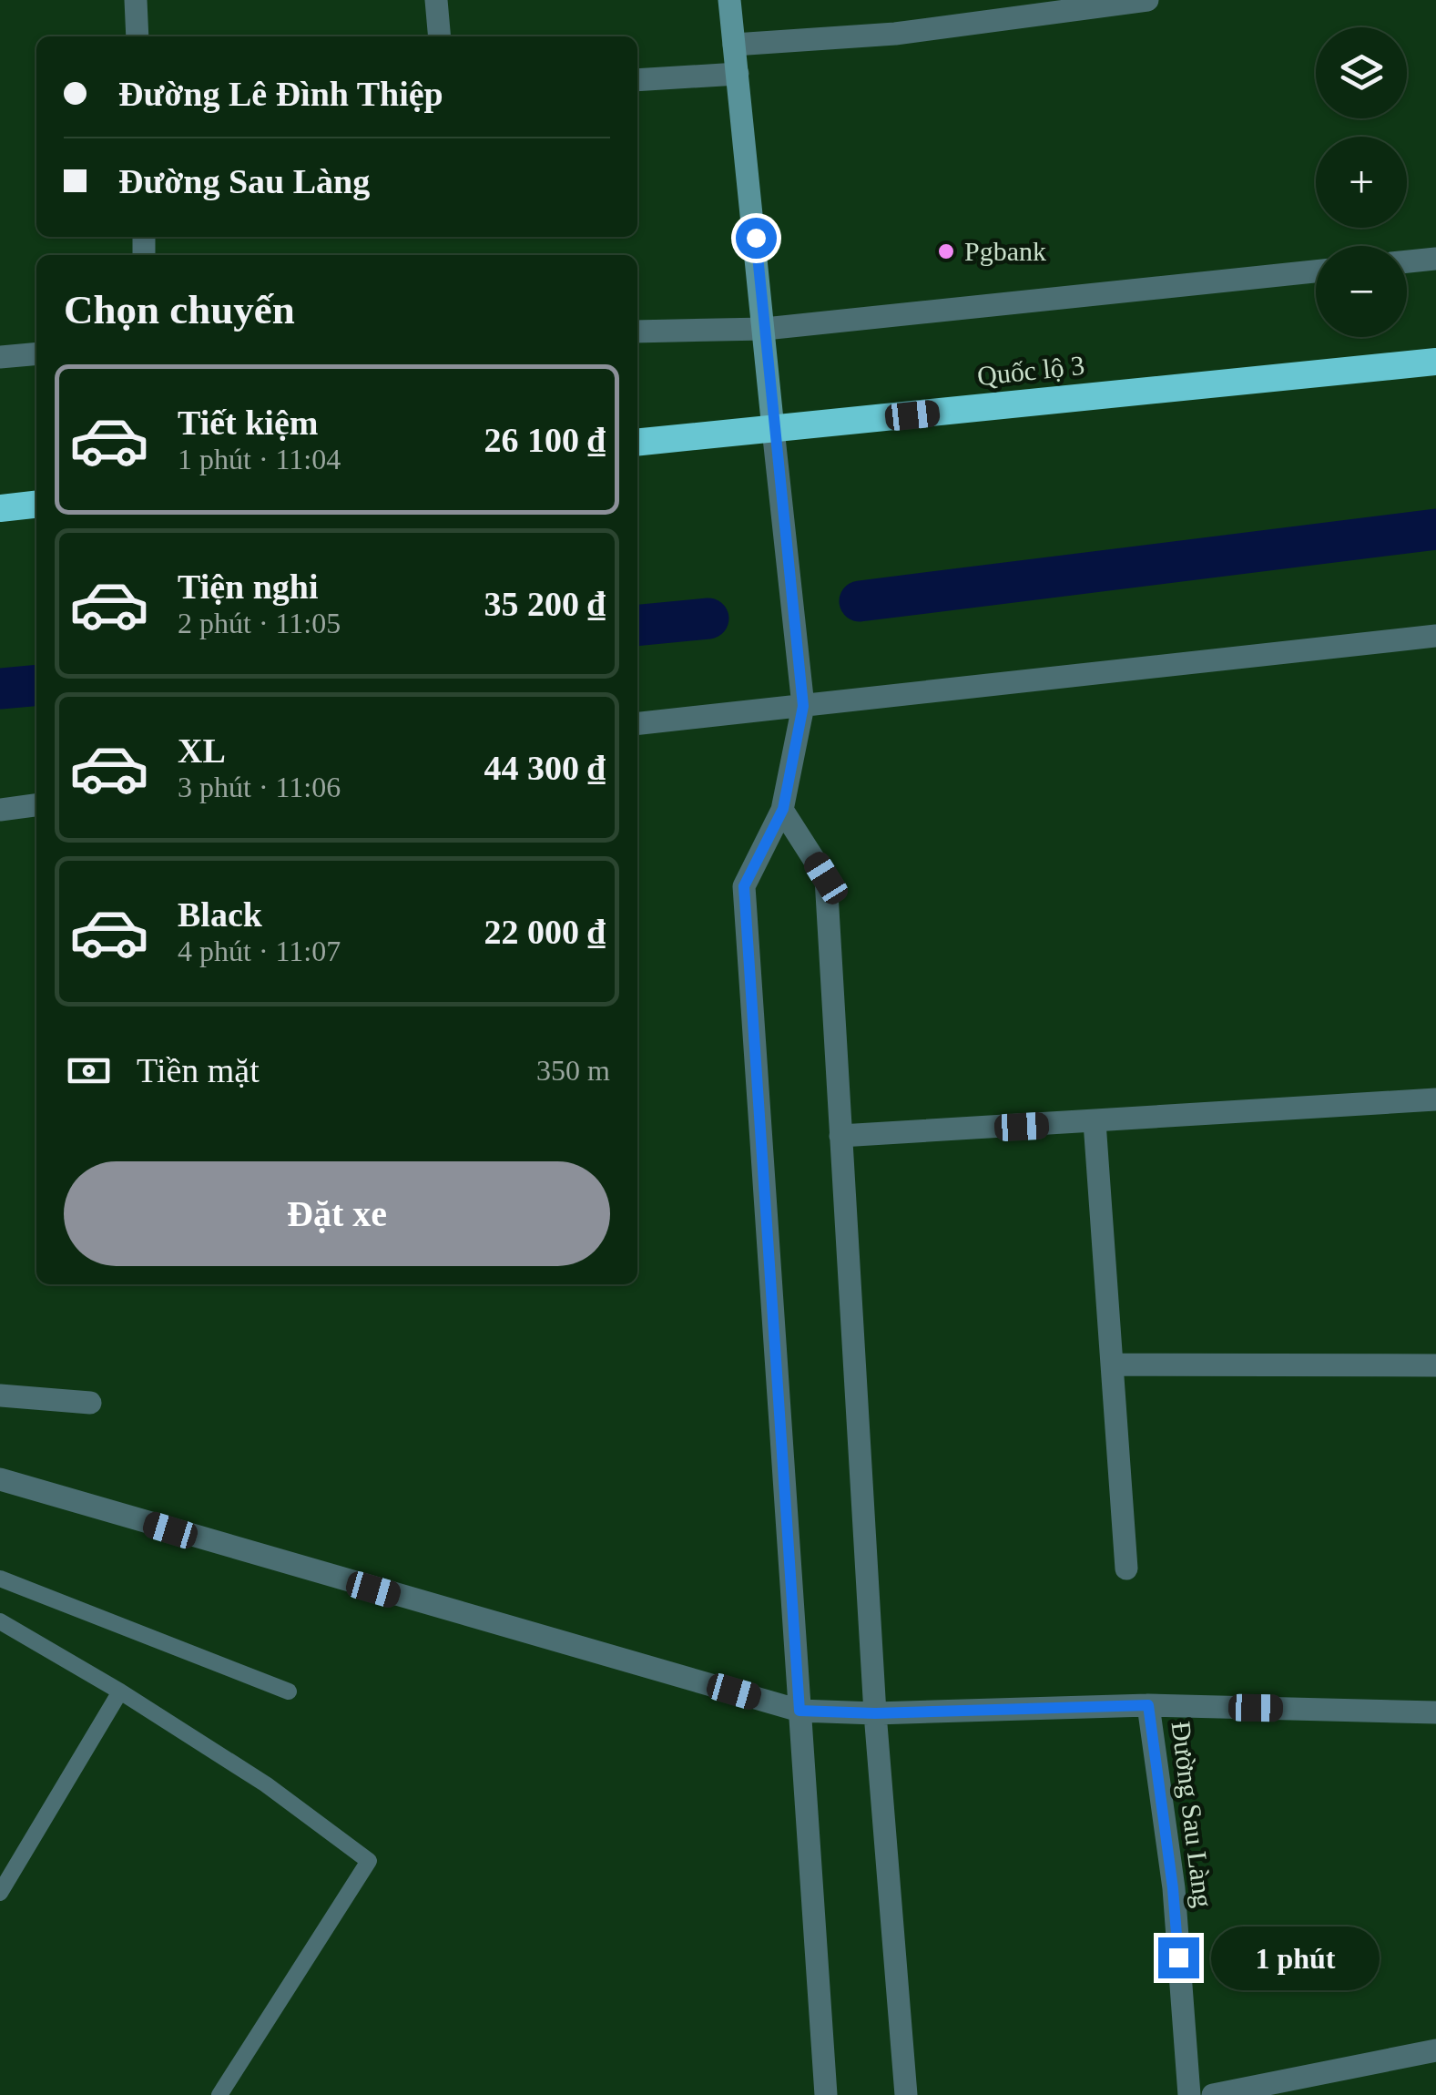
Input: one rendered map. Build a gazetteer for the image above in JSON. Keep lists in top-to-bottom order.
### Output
{
  "streets": {
    "highway": ["Quốc lộ 3"],
    "street": ["Đường Sau Làng"]
  },
  "places": ["Pgbank"],
  "page": {
    "map_buttons": ["+", "−"],
    "banner": ["Đường Lê Đình Thiệp", "Đường Sau Làng"],
    "heading": "Chọn chuyến",
    "list": [
      {
        "name": "Tiết kiệm",
        "note": "1 phút · 11:04",
        "value": "26 100 ₫"
      },
      {
        "name": "Tiện nghi",
        "note": "2 phút · 11:05",
        "value": "35 200 ₫"
      },
      {
        "name": "XL",
        "note": "3 phút · 11:06",
        "value": "44 300 ₫"
      },
      {
        "name": "Black",
        "note": "4 phút · 11:07",
        "value": "22 000 ₫"
      }
    ],
    "pay": ["Tiền mặt", "350 m"],
    "buttons": "Đặt xe",
    "bubble": "1 phút"
  }
}
